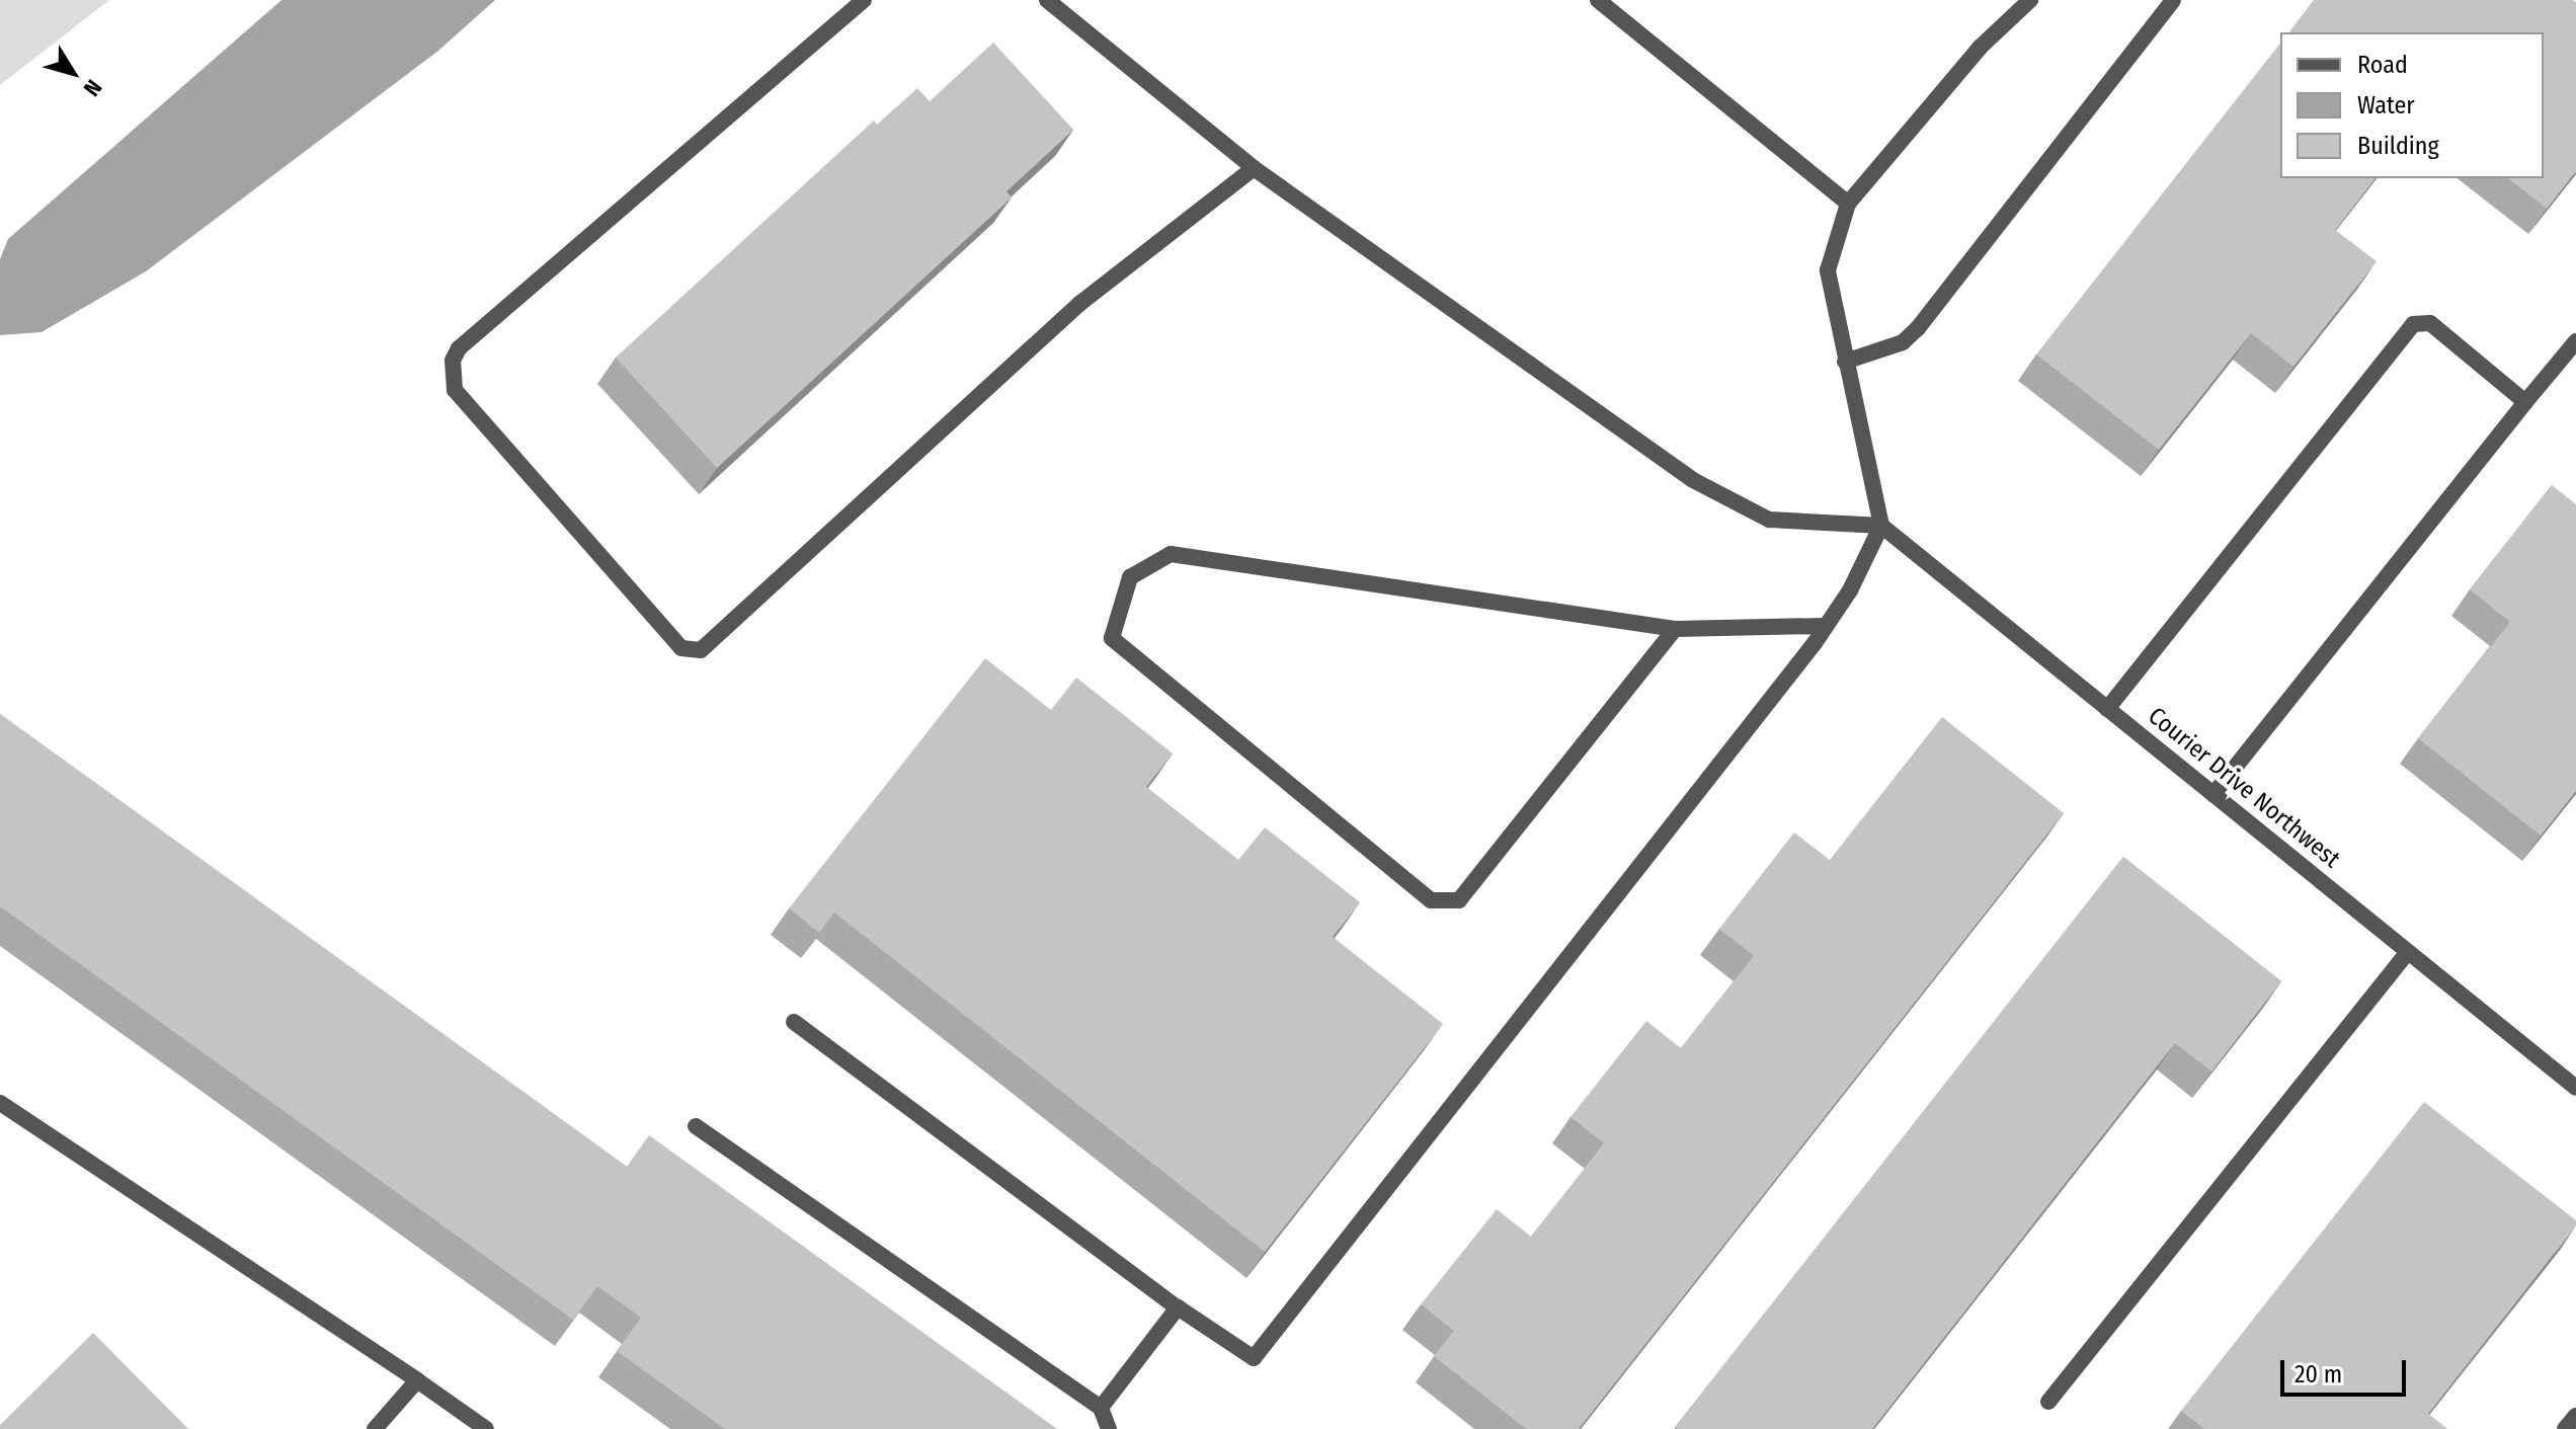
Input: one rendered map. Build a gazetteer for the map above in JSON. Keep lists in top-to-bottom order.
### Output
{
  "streets": {
    "street": ["Courier Drive Northwest"]
  },
  "legend": ["Road", "Water", "Building"],
  "scale_bar": "20 m",
  "north": "bottom right"
}
